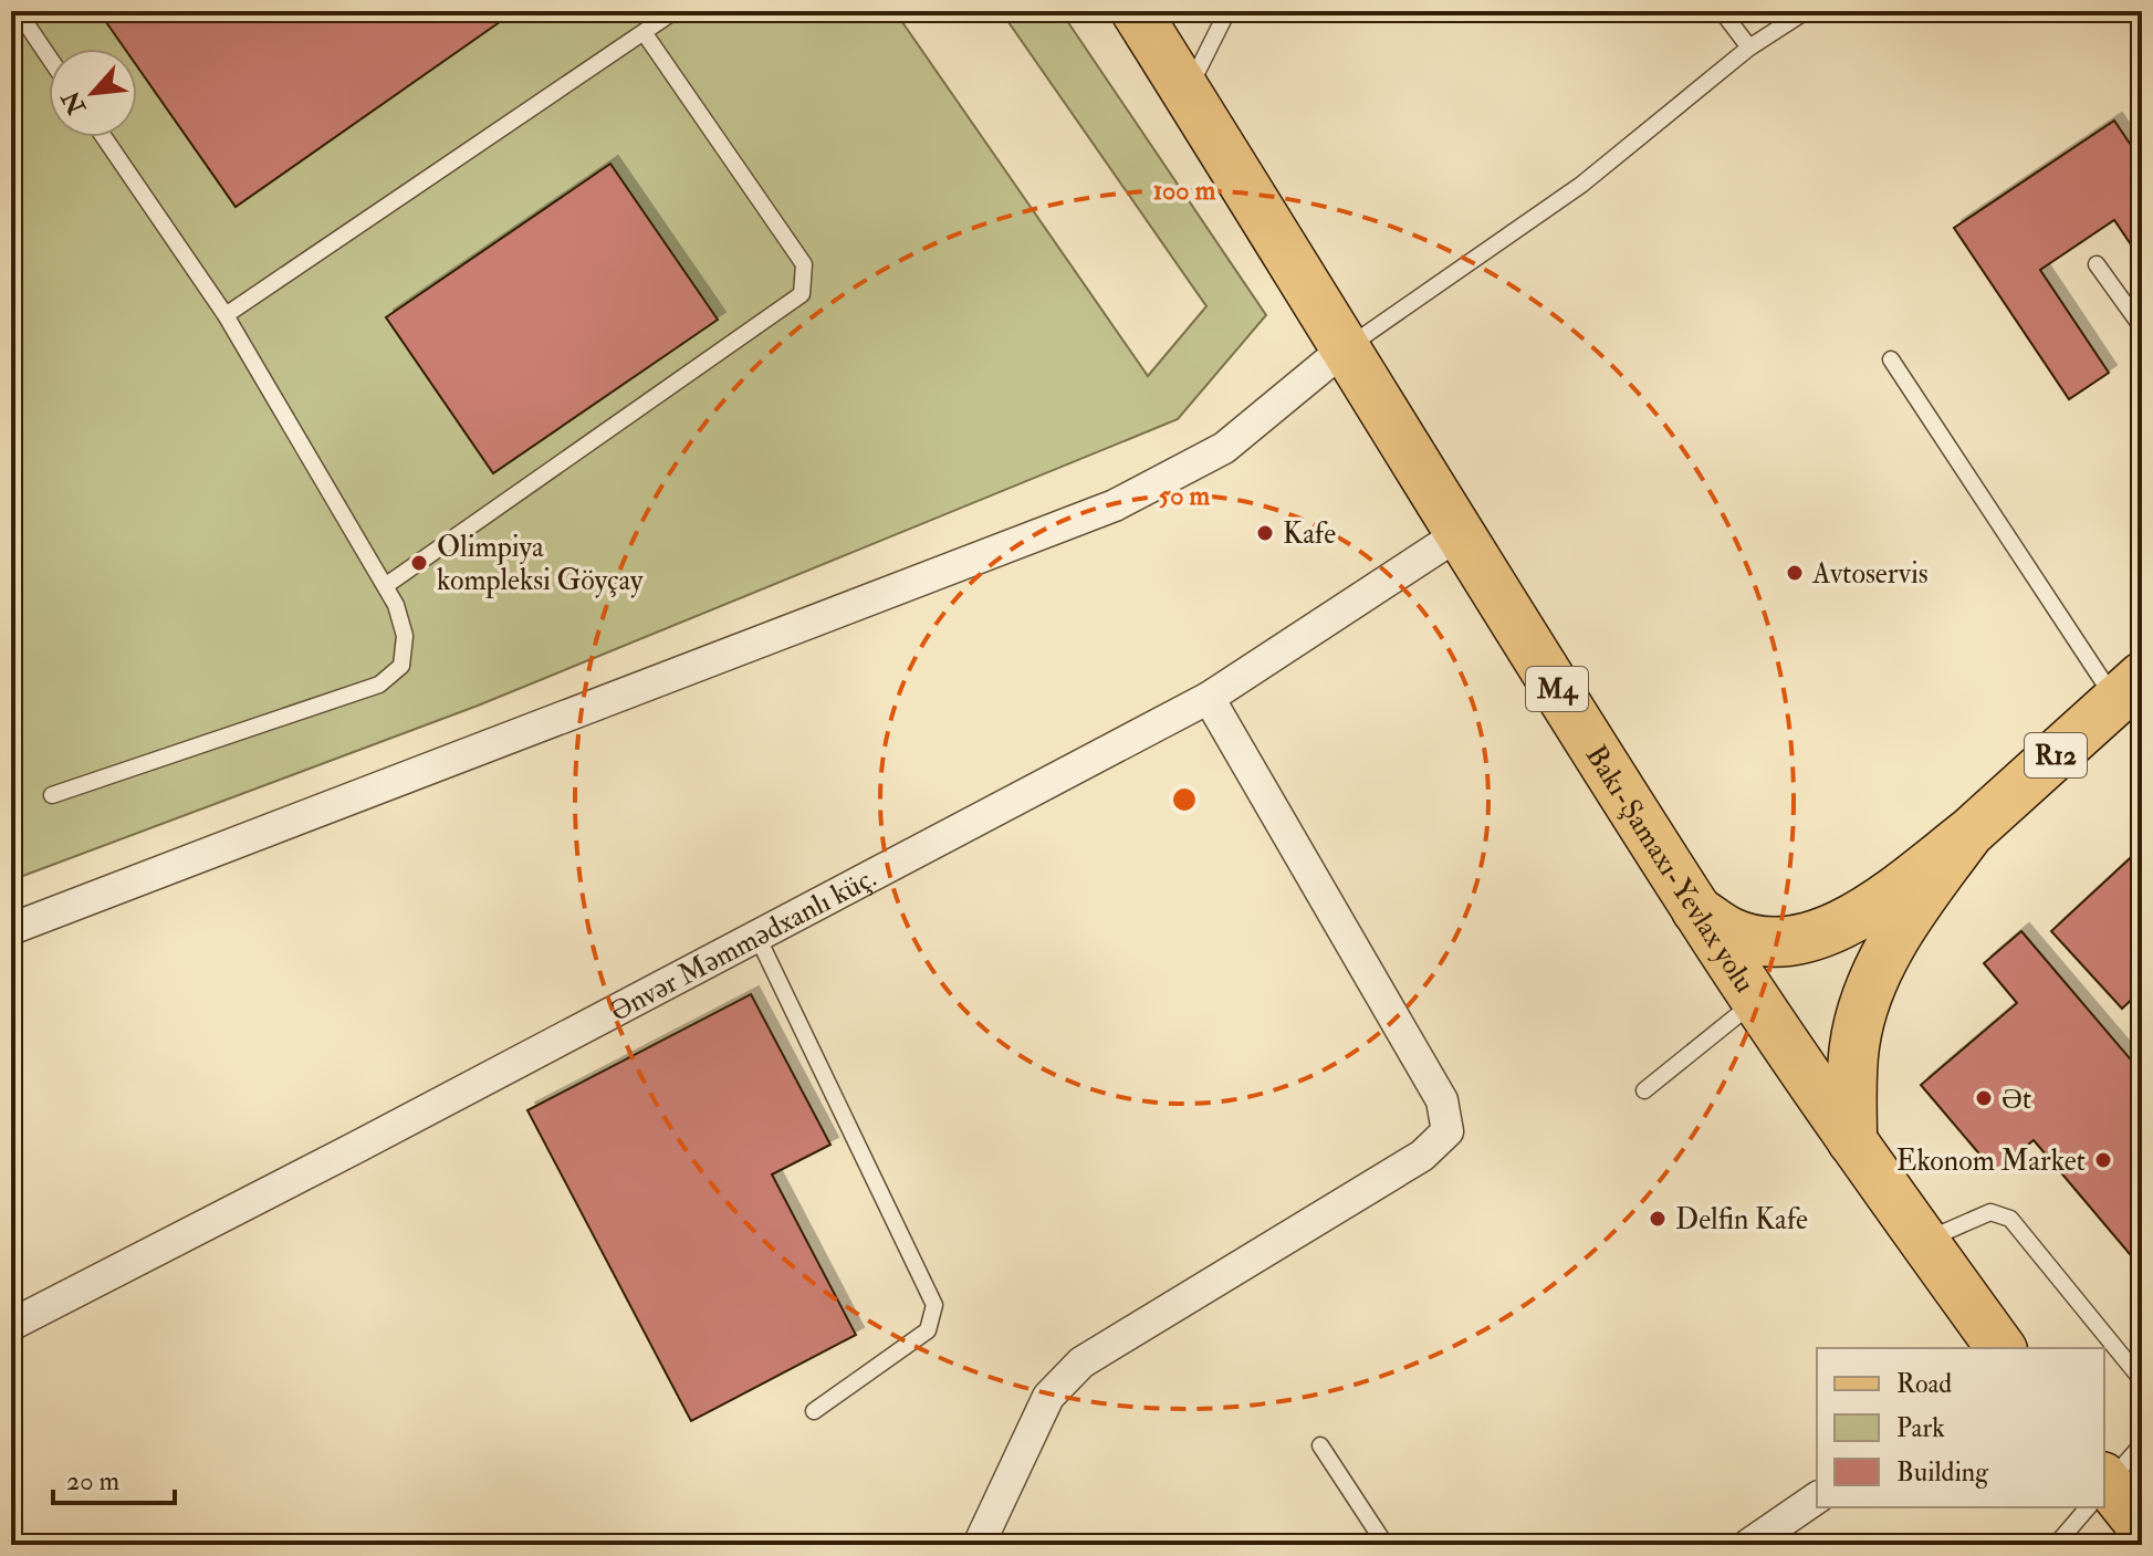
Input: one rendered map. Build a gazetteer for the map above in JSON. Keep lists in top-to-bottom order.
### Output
{
  "streets": {
    "main road": ["M4", "R12", "Bakı-Şamaxı-Yevlax yolu"],
    "street": ["Ənvər Məmmədxanlı küç."]
  },
  "crossings": [
    ["Bakı-Şamaxı-Yevlax yolu", "Ənvər Məmmədxanlı küç."]
  ],
  "places": [
    "Kafe",
    "Olimpiya kompleksi Göyçay",
    "Avtoservis",
    "Ət",
    "Ekonom Market",
    "Delfin Kafe"
  ],
  "legend": ["Road", "Park", "Building"],
  "scale_bar": "20 m",
  "north": "bottom left",
  "rings": ["100 m", "50 m"]
}
